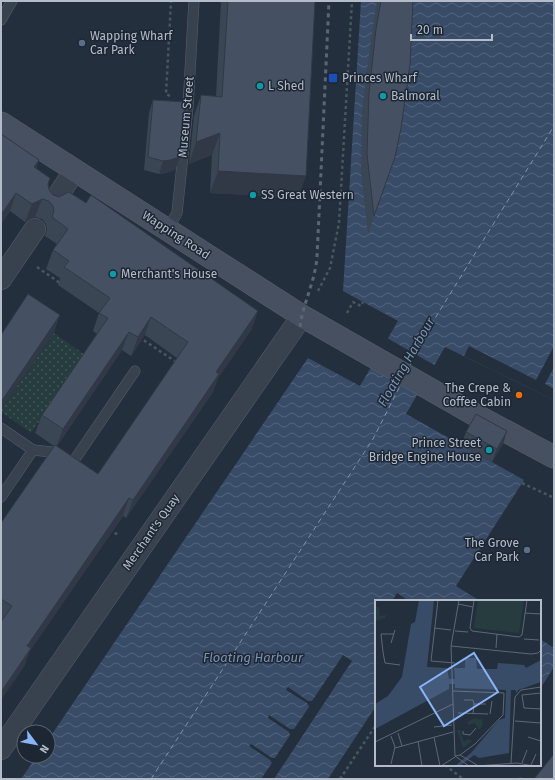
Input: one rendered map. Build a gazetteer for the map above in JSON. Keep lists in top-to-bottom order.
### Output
{
  "streets": {
    "street": ["Wapping Road", "Merchant's Quay"],
    "lane": ["Museum Street"]
  },
  "crossings": [
    ["Museum Street", "Wapping Road"],
    ["Wapping Road", "Merchant's Quay"]
  ],
  "water": ["Floating Harbour"],
  "places": {
    "other": [
      "Wapping Wharf Car Park",
      "L Shed",
      "Balmoral",
      "SS Great Western",
      "Merchant's House",
      "The Crepe & Coffee Cabin",
      "Prince Street Bridge Engine House",
      "The Grove Car Park"
    ],
    "transit": ["Princes Wharf"]
  },
  "scale_bar": "20 m",
  "north": "bottom right"
}
